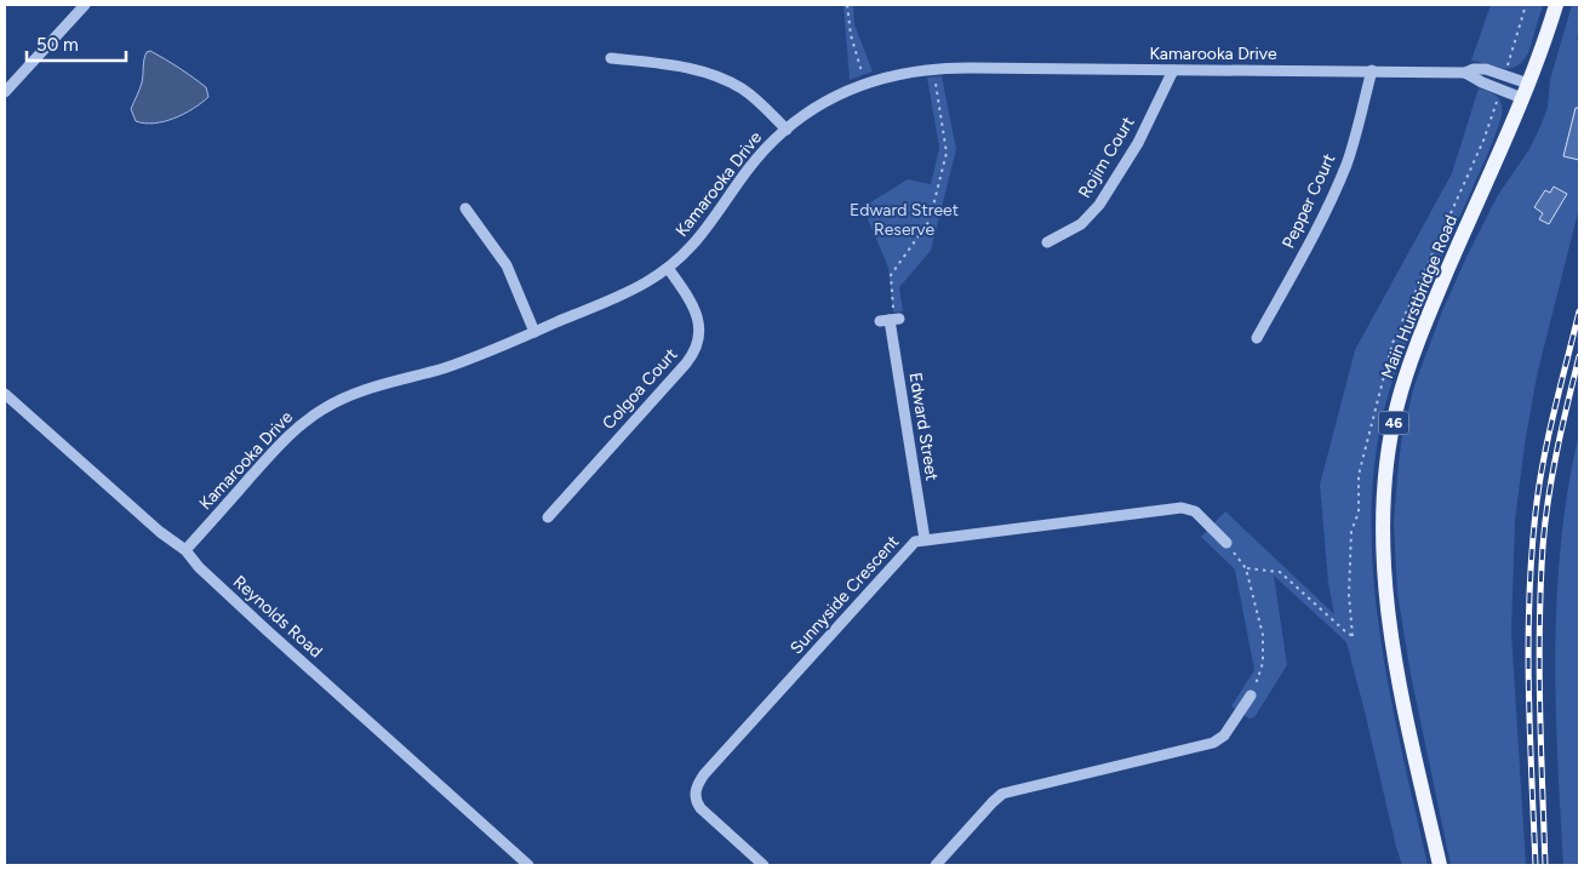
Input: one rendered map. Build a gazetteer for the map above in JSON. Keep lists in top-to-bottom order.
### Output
{
  "streets": {
    "main road": ["Main Hurstbridge Road", "46"],
    "street": [
      "Kamarooka Drive",
      "Rojim Court",
      "Pepper Court",
      "Colgoa Court",
      "Edward Street",
      "Sunnyside Crescent",
      "Reynolds Road"
    ]
  },
  "crossings": [
    ["Kamarooka Drive", "Rojim Court"],
    ["Kamarooka Drive", "Pepper Court"],
    ["Kamarooka Drive", "Main Hurstbridge Road"],
    ["Kamarooka Drive", "Colgoa Court"],
    ["Kamarooka Drive", "Reynolds Road"],
    ["Edward Street", "Sunnyside Crescent"]
  ],
  "parks": ["Edward Street Reserve"],
  "scale_bar": "50 m"
}
